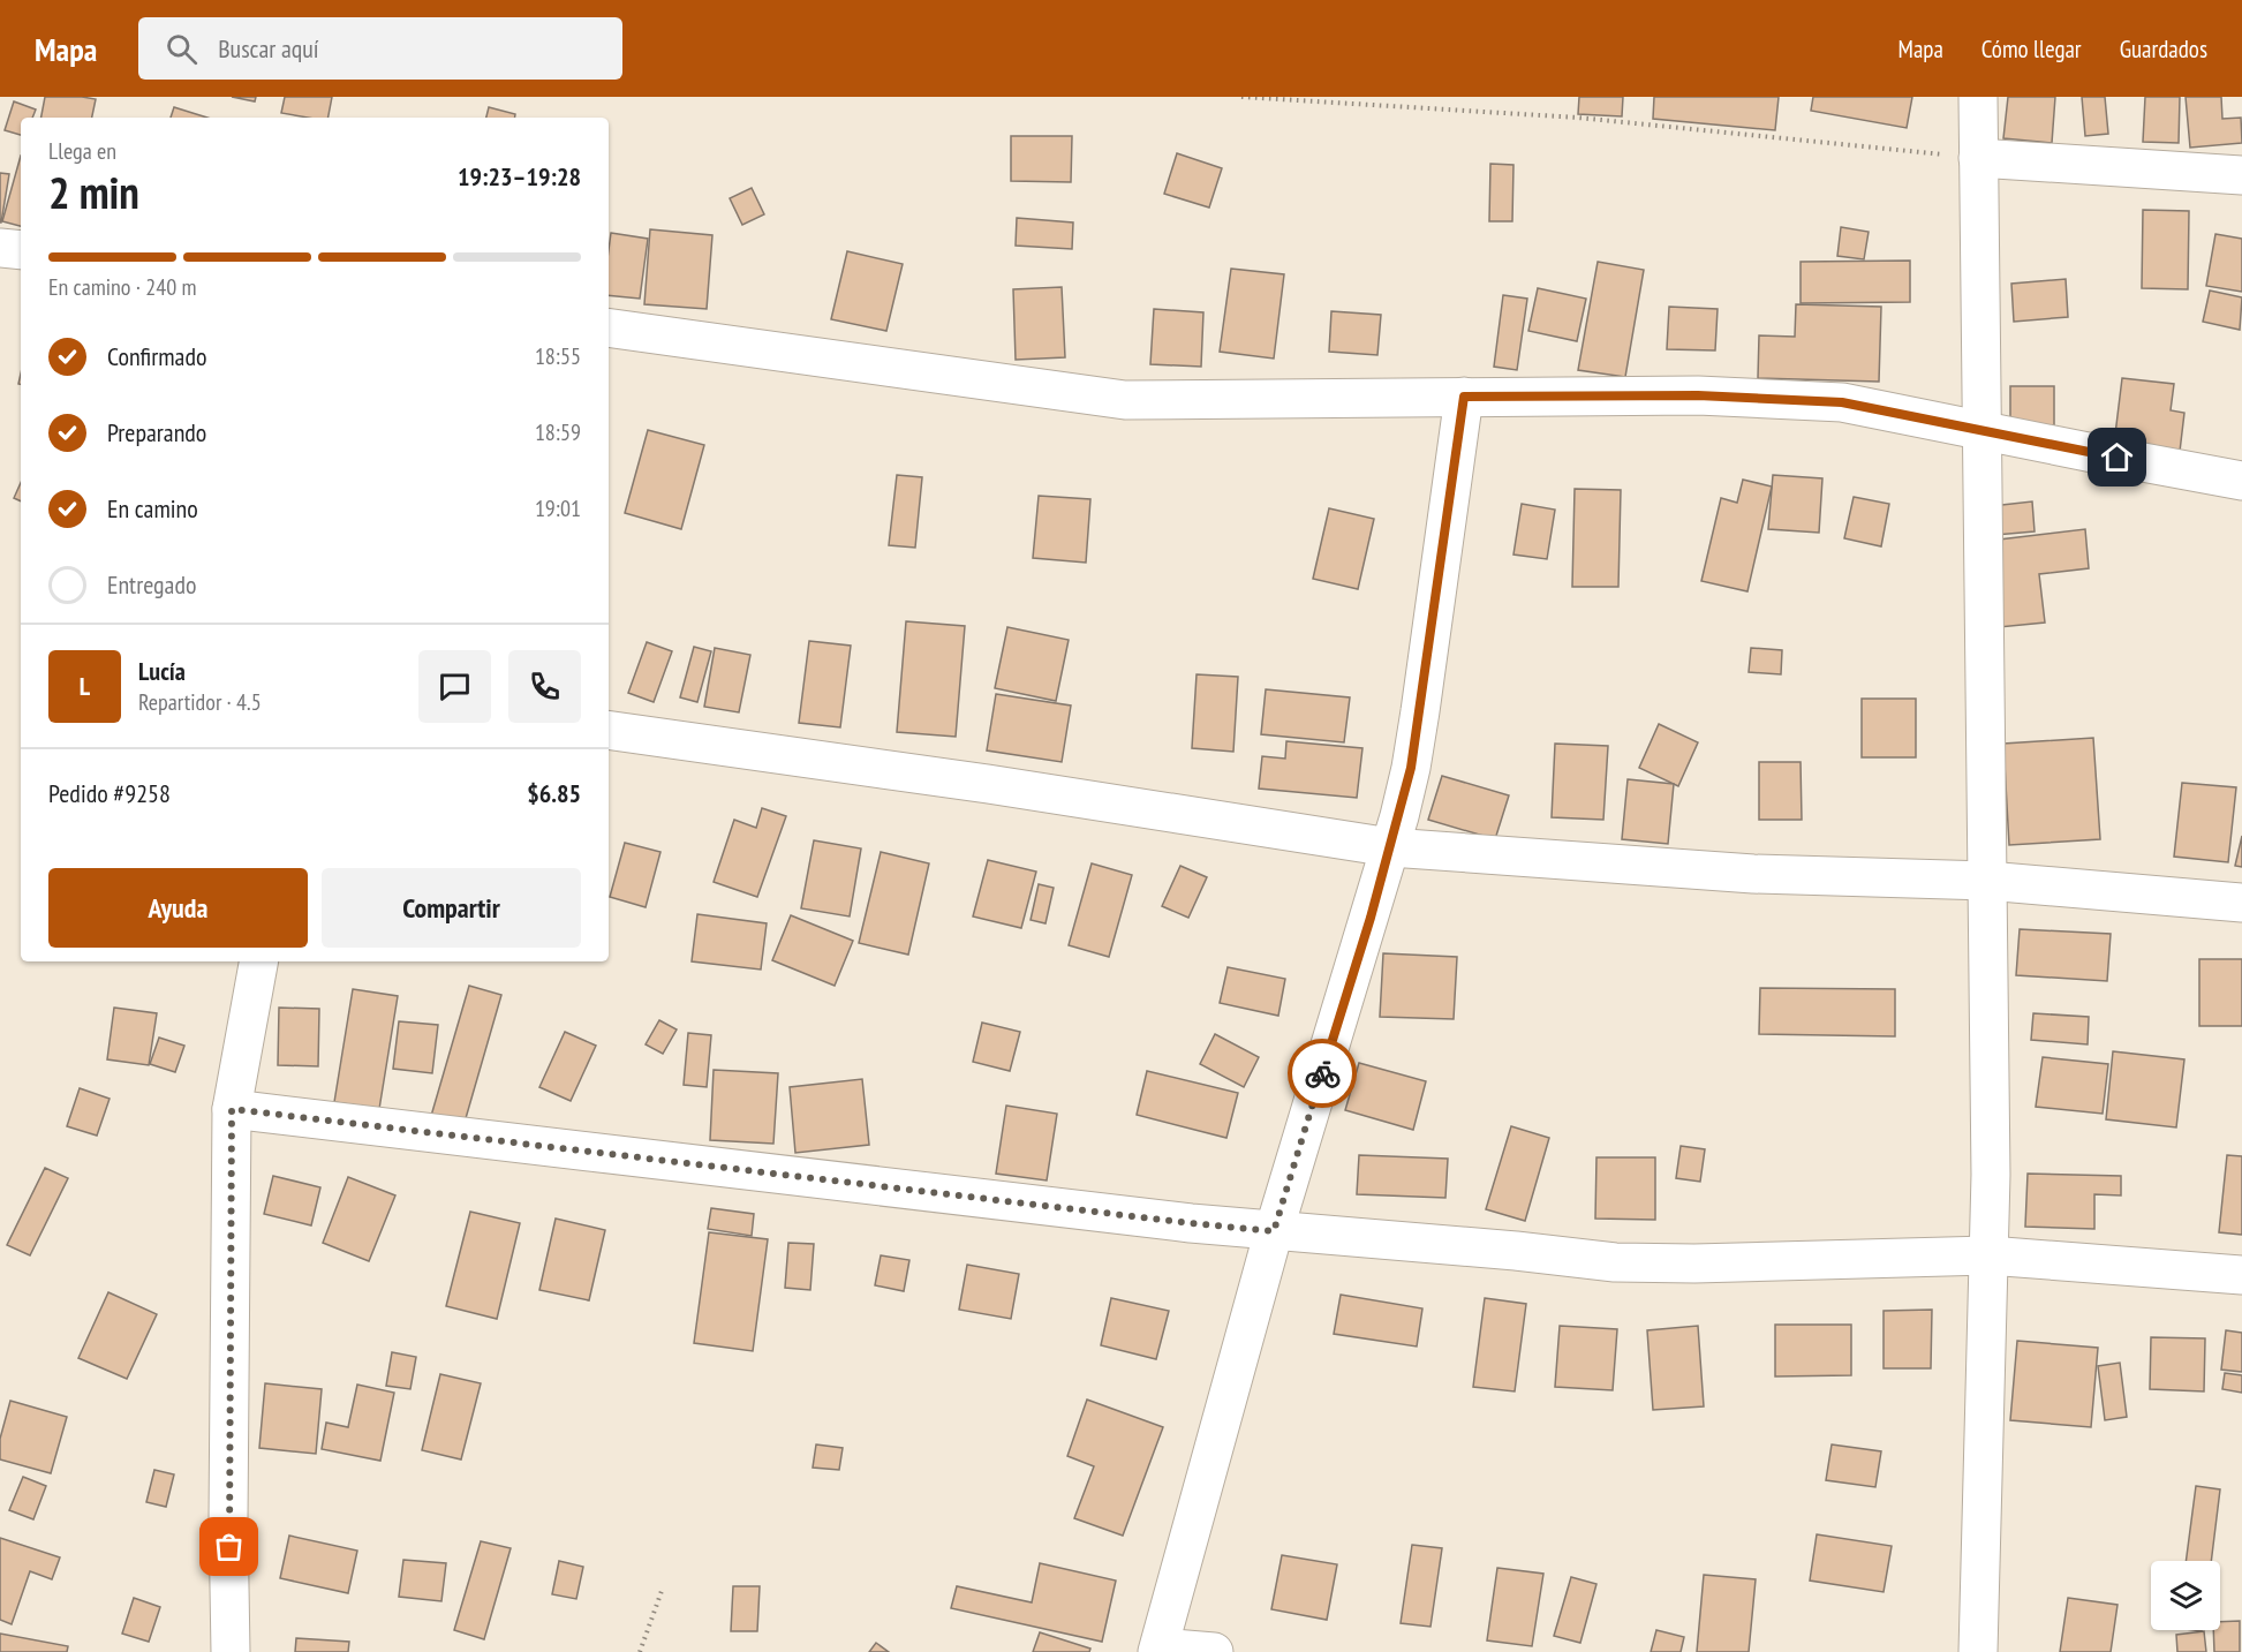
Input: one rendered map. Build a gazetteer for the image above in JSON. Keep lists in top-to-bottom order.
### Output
{
  "page": {
    "header": "Mapa",
    "search": "Buscar aquí",
    "nav": ["Mapa", "Cómo llegar", "Guardados"],
    "heading": ["2 min", "Llega en", "19:23–19:28"],
    "panel": [
      "Lucía",
      "Repartidor · 4.5",
      "Pedido #9258",
      "$6.85"
    ],
    "bar": "En camino · 240 m",
    "list": [
      ["Confirmado", "18:55"],
      ["Preparando", "18:59"],
      ["En camino", "19:01"],
      "Entregado"
    ],
    "round": "L",
    "buttons": ["Ayuda", "Compartir"]
  }
}
